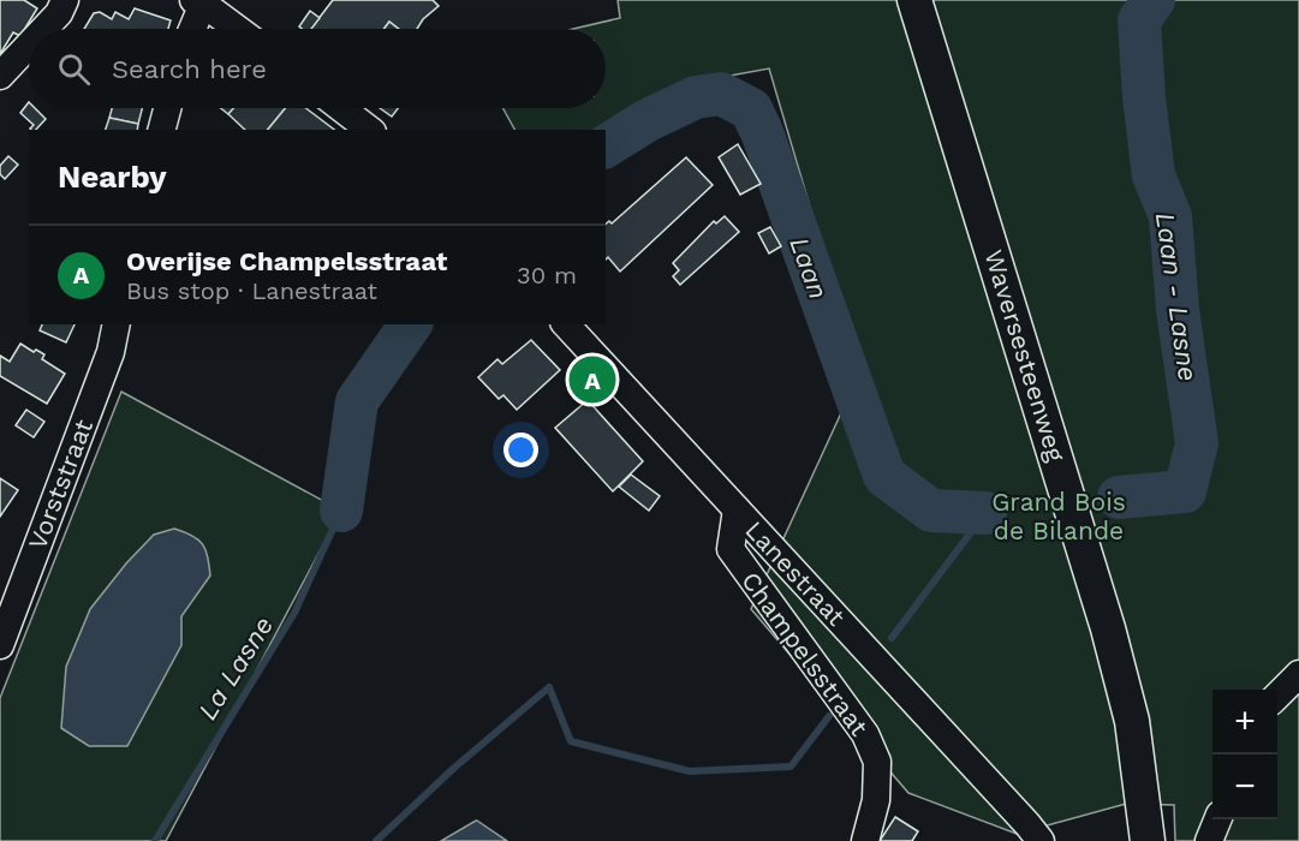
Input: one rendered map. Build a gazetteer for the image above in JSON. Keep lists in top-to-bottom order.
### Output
{
  "streets": {
    "main road": ["Waversesteenweg"],
    "street": ["Vorststraat", "Lanestraat", "Champelsstraat"]
  },
  "crossings": [
    ["Lanestraat", "Champelsstraat"]
  ],
  "water": ["Laan", "Laan - Lasne", "La Lasne"],
  "parks": ["Grand Bois de Bilande"],
  "page": {
    "search": "Search here",
    "heading": "Nearby",
    "list": [
      {
        "mark": "A",
        "name": "Overijse Champelsstraat",
        "note": "Bus stop · Lanestraat",
        "value": "30 m"
      }
    ],
    "pins": "A",
    "map_buttons": ["+", "−"]
  }
}
